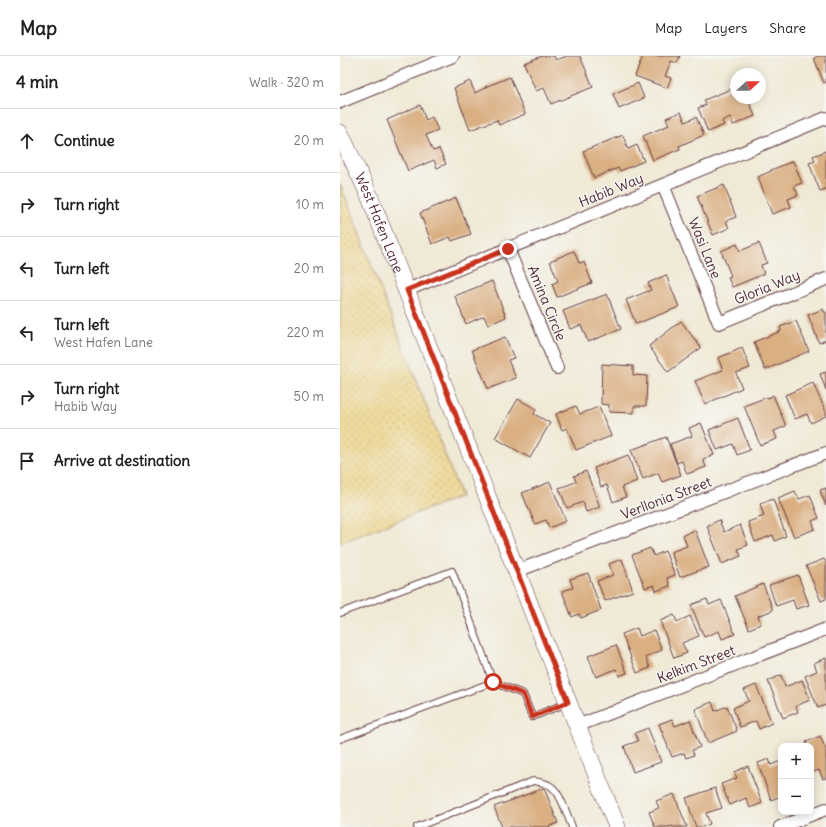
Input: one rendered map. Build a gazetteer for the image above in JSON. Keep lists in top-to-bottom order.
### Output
{
  "streets": {
    "main road": ["West Hafen Lane"],
    "street": [
      "Habib Way",
      "Wasi Lane",
      "Gloria Way",
      "Amina Circle",
      "Verllonia Street",
      "Kelkim Street"
    ]
  },
  "crossings": [
    ["Habib Way", "West Hafen Lane"],
    ["Habib Way", "Wasi Lane"],
    ["Habib Way", "Amina Circle"],
    ["West Hafen Lane", "Verllonia Street"],
    ["West Hafen Lane", "Kelkim Street"],
    ["Wasi Lane", "Gloria Way"]
  ],
  "north": "right",
  "page": {
    "header": "Map",
    "nav": ["Map", "Layers", "Share"],
    "heading": ["4 min", "Walk · 320 m"],
    "list": [
      ["Continue", "20 m"],
      ["Turn right", "10 m"],
      ["Turn left", "20 m"],
      ["Turn left", "West Hafen Lane", "220 m"],
      ["Turn right", "Habib Way", "50 m"],
      "Arrive at destination"
    ],
    "map_buttons": ["+", "−"]
  }
}
